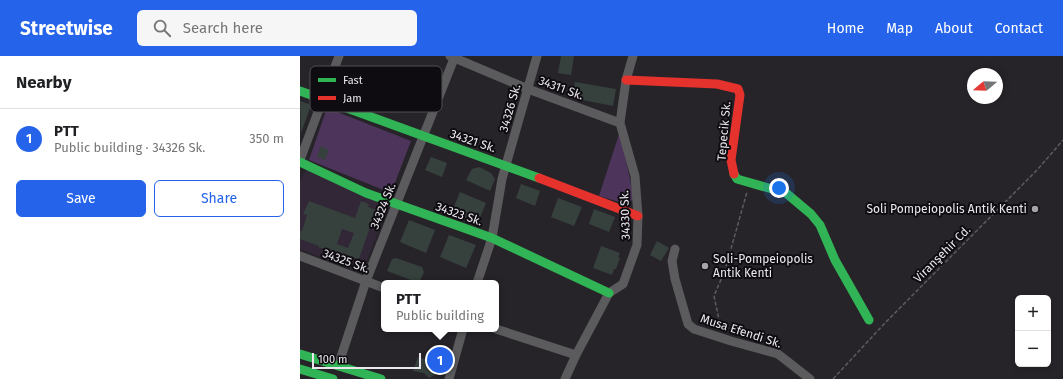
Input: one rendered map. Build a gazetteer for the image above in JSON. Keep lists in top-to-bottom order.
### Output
{
  "streets": {
    "street": [
      "34311 Sk.",
      "34326 Sk.",
      "Tepecik Sk.",
      "34321 Sk.",
      "34324 Sk.",
      "34323 Sk.",
      "34330 Sk.",
      "34325 Sk.",
      "Musa Efendi Sk."
    ],
    "path": ["Viranşehir Cd."]
  },
  "crossings": [
    ["34311 Sk.", "34326 Sk."],
    ["34311 Sk.", "34324 Sk."],
    ["34311 Sk.", "34330 Sk."],
    ["34326 Sk.", "34321 Sk."],
    ["34326 Sk.", "34323 Sk."],
    ["Tepecik Sk.", "34330 Sk."],
    ["34321 Sk.", "34324 Sk."],
    ["34321 Sk.", "34330 Sk."],
    ["34324 Sk.", "34323 Sk."],
    ["34324 Sk.", "34325 Sk."],
    ["34323 Sk.", "34330 Sk."]
  ],
  "places": ["Soli Pompeiopolis Antik Kenti", "Soli-Pompeiopolis Antik Kenti"],
  "legend": ["Fast", "Jam"],
  "scale_bar": "100 m",
  "north": "left",
  "page": {
    "header": "Streetwise",
    "search": "Search here",
    "nav": [
      "Home",
      "Map",
      "About",
      "Contact"
    ],
    "heading": "Nearby",
    "list": [
      {
        "mark": "1",
        "name": "PTT",
        "note": "Public building · 34326 Sk.",
        "value": "350 m"
      }
    ],
    "buttons": ["Save", "Share"],
    "popup": ["PTT", "Public building"],
    "map_buttons": ["+", "−"],
    "pins": "1",
    "scale": "100 m"
  }
}
